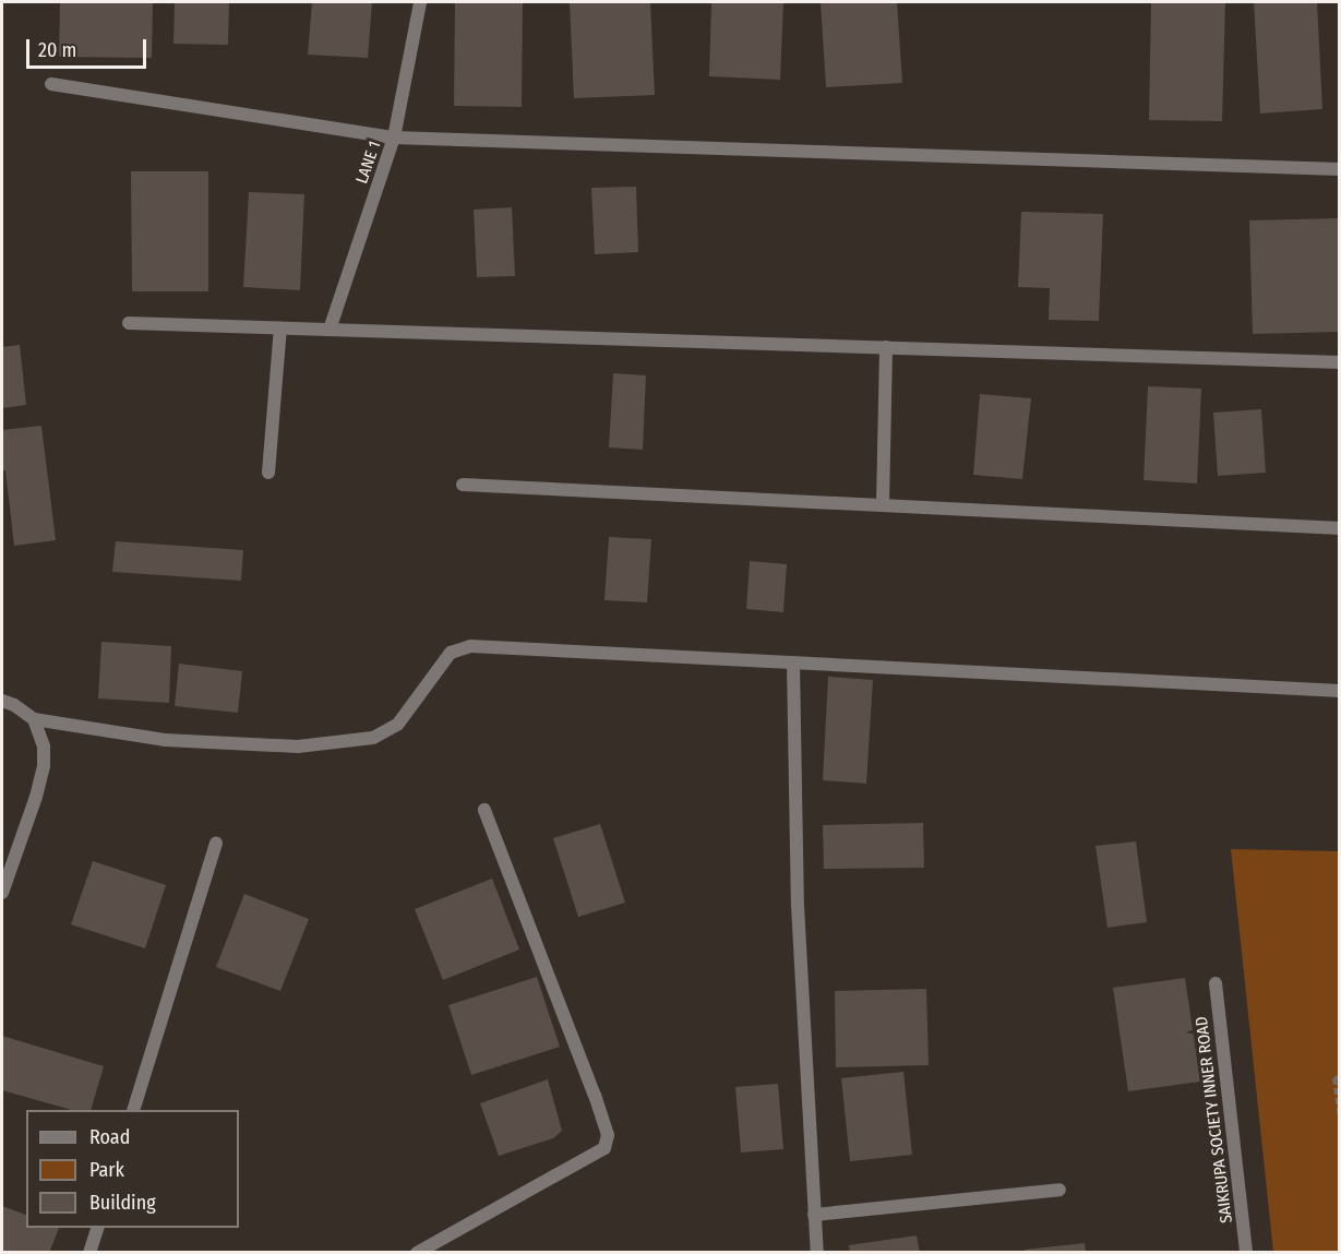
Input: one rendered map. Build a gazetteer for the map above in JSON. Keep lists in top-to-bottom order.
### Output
{
  "streets": {
    "street": ["LANE 1", "SAIKRUPA SOCIETY INNER ROAD"]
  },
  "legend": ["Road", "Park", "Building"],
  "scale_bar": "20 m"
}
